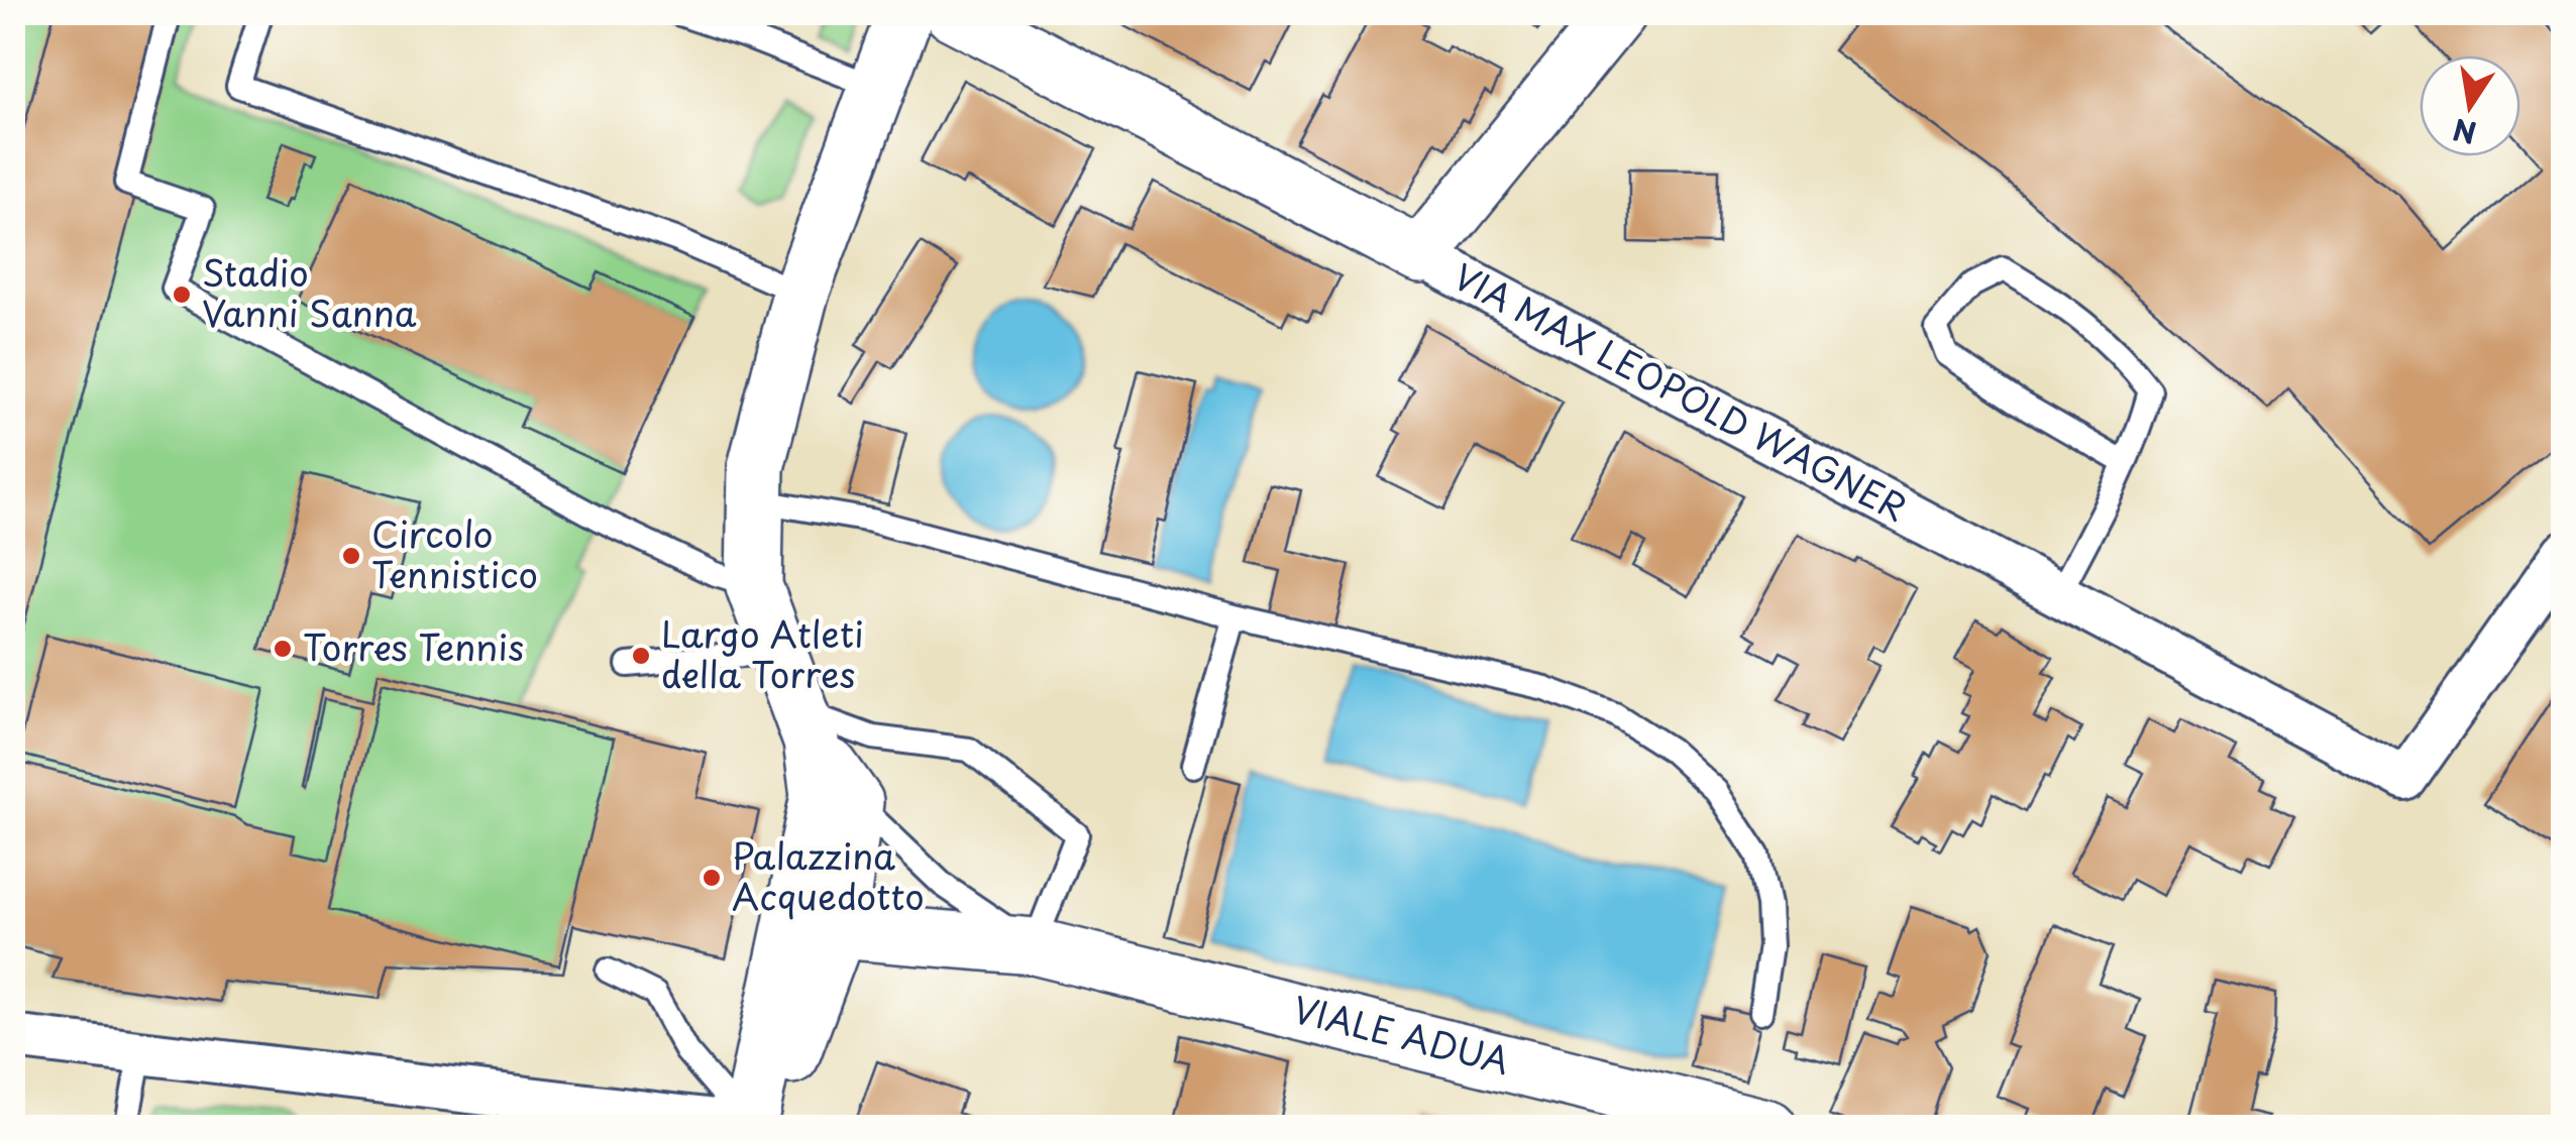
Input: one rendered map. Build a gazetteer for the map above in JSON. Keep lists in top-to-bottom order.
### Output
{
  "streets": {
    "main road": ["VIA MAX LEOPOLD WAGNER", "VIALE ADUA"]
  },
  "places": [
    "Stadio Vanni Sanna",
    "Circolo Tennistico",
    "Torres Tennis",
    "Largo Atleti della Torres",
    "Palazzina Acquedotto"
  ],
  "north": "bottom"
}
